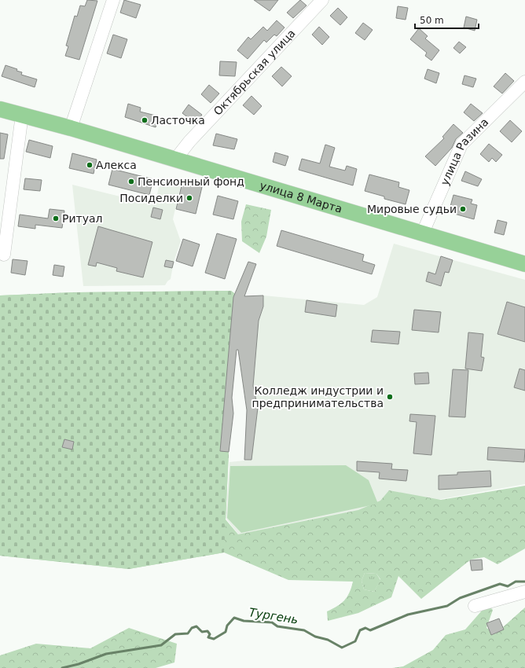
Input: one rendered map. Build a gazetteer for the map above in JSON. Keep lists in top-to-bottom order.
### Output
{
  "streets": {
    "main road": ["улица 8 Марта"],
    "street": ["Октябрьская улица", "улица Разина"]
  },
  "crossings": [
    ["Октябрьская улица", "улица 8 Марта"],
    ["улица Разина", "улица 8 Марта"]
  ],
  "water": ["Тургень"],
  "places": [
    "Ласточка",
    "Алекса",
    "Пенсионный фонд",
    "Посиделки",
    "Мировые судьи",
    "Ритуал",
    "Колледж индустрии и предпринимательства"
  ],
  "scale_bar": "50 m"
}
